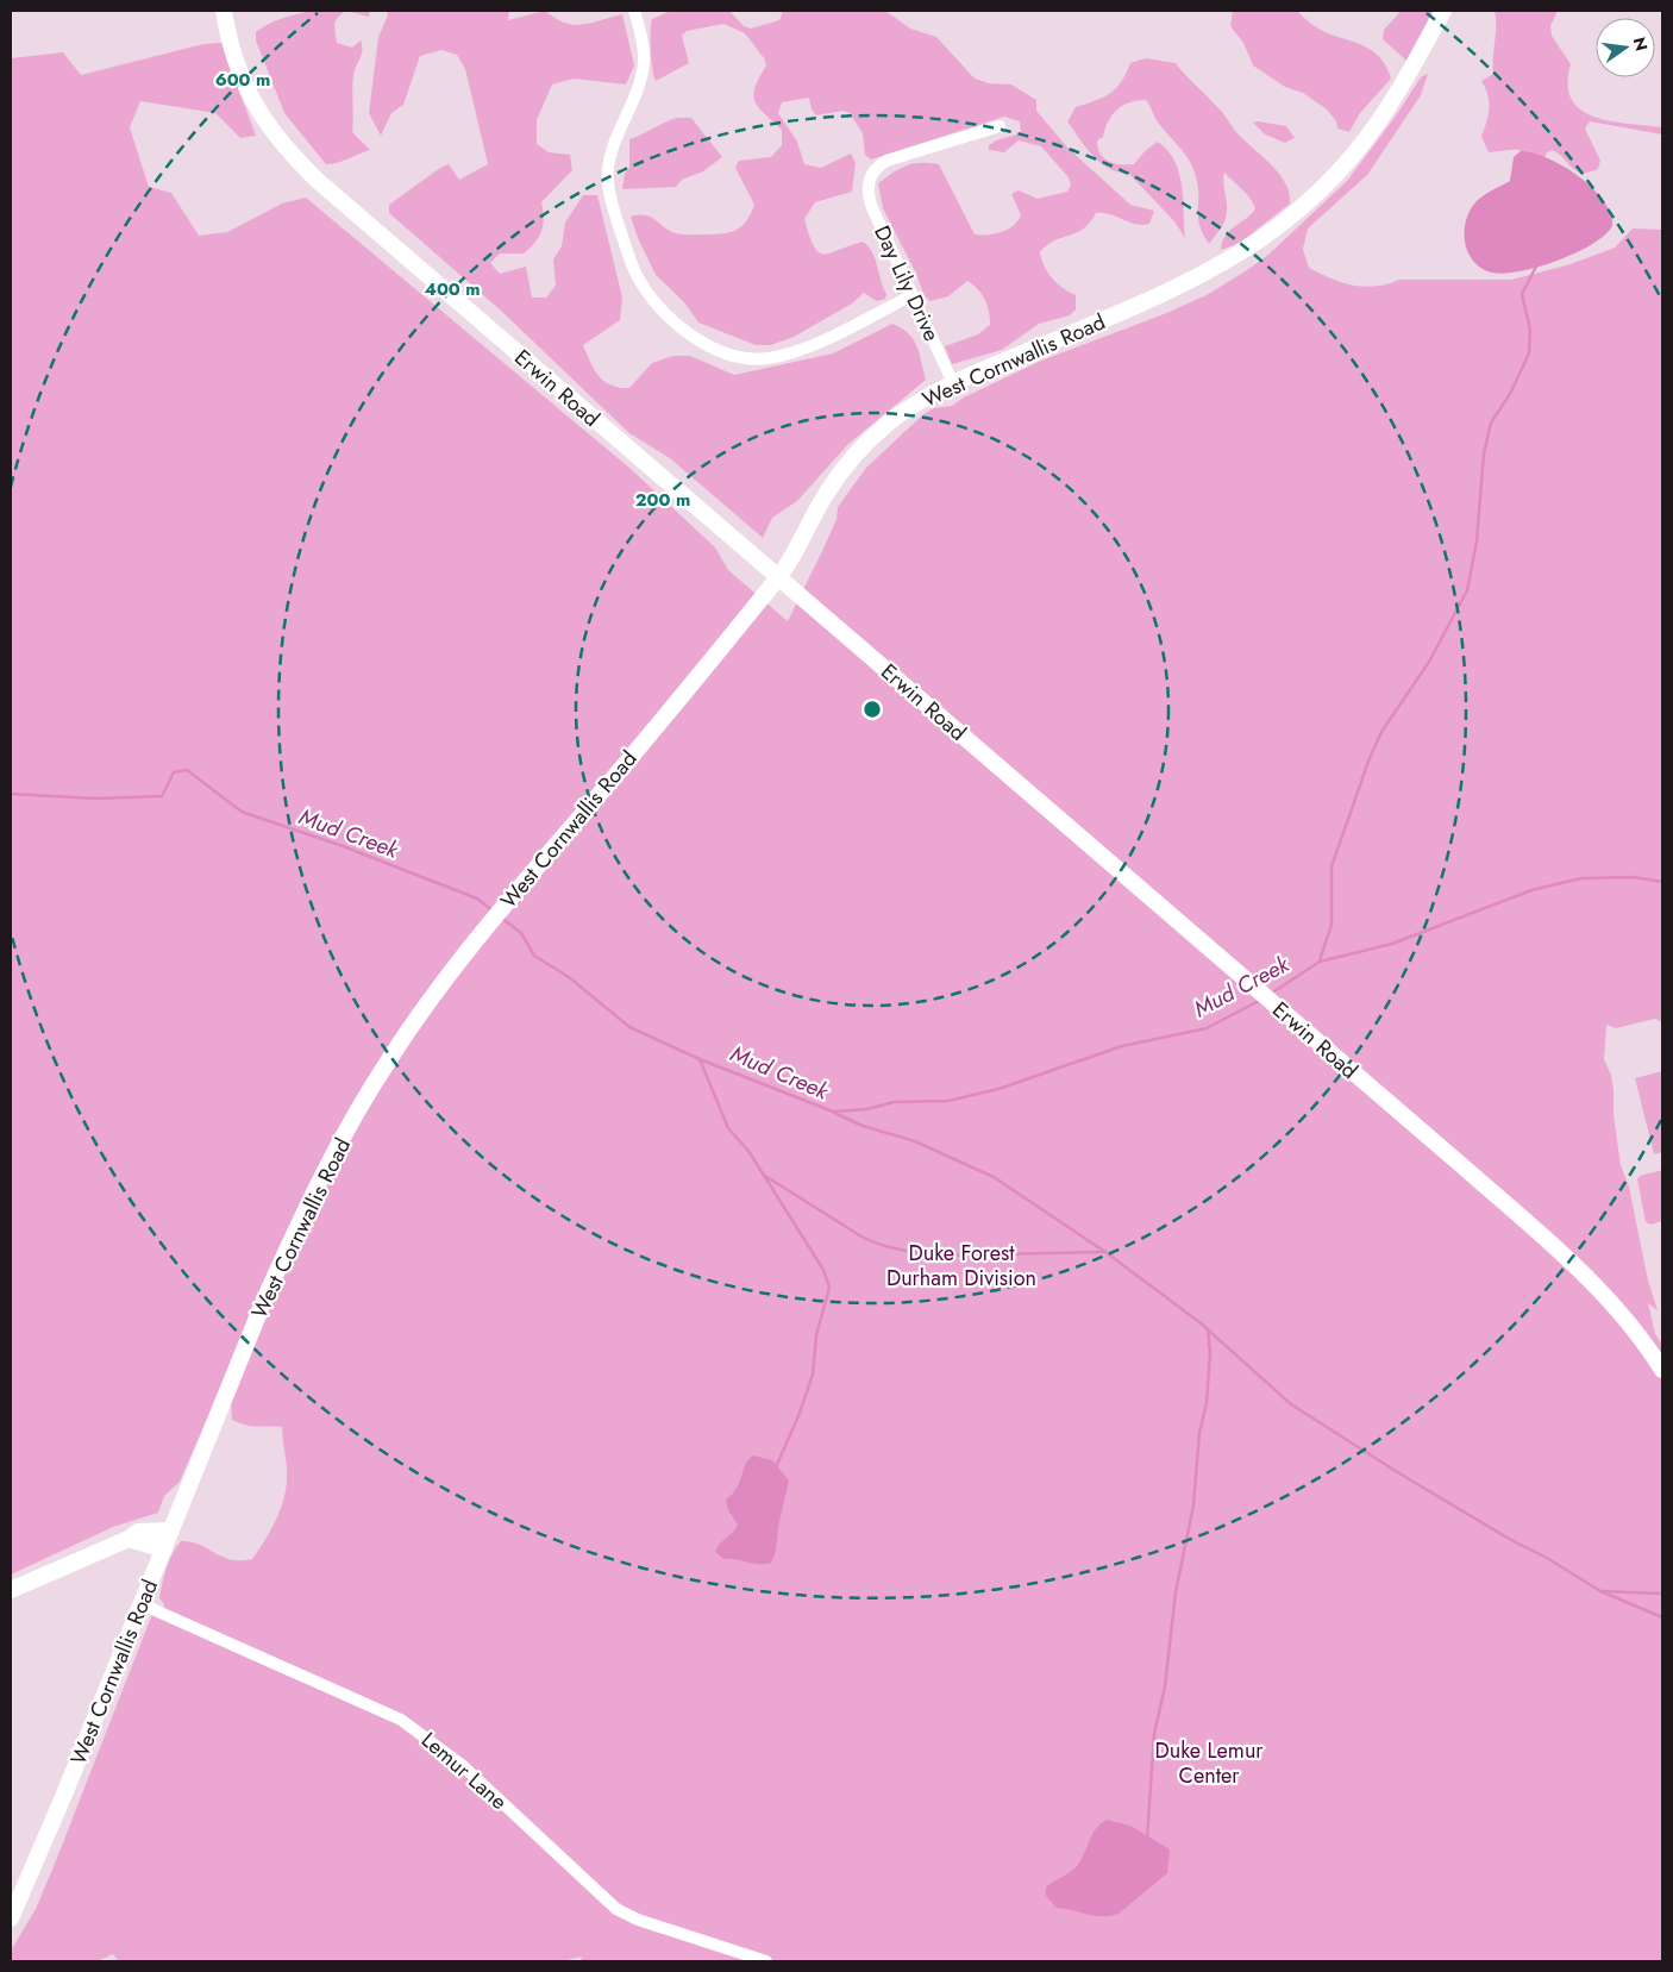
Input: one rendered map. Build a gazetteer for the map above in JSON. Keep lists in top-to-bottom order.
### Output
{
  "streets": {
    "street": [
      "Day Lily Drive",
      "West Cornwallis Road",
      "Erwin Road",
      "Lemur Lane"
    ]
  },
  "crossings": [
    ["Day Lily Drive", "West Cornwallis Road"],
    ["West Cornwallis Road", "Erwin Road"],
    ["West Cornwallis Road", "Lemur Lane"]
  ],
  "water": ["Mud Creek"],
  "parks": ["Duke Forest Durham Division", "Duke Lemur Center"],
  "north": "right",
  "rings": ["600 m", "400 m", "200 m"]
}
